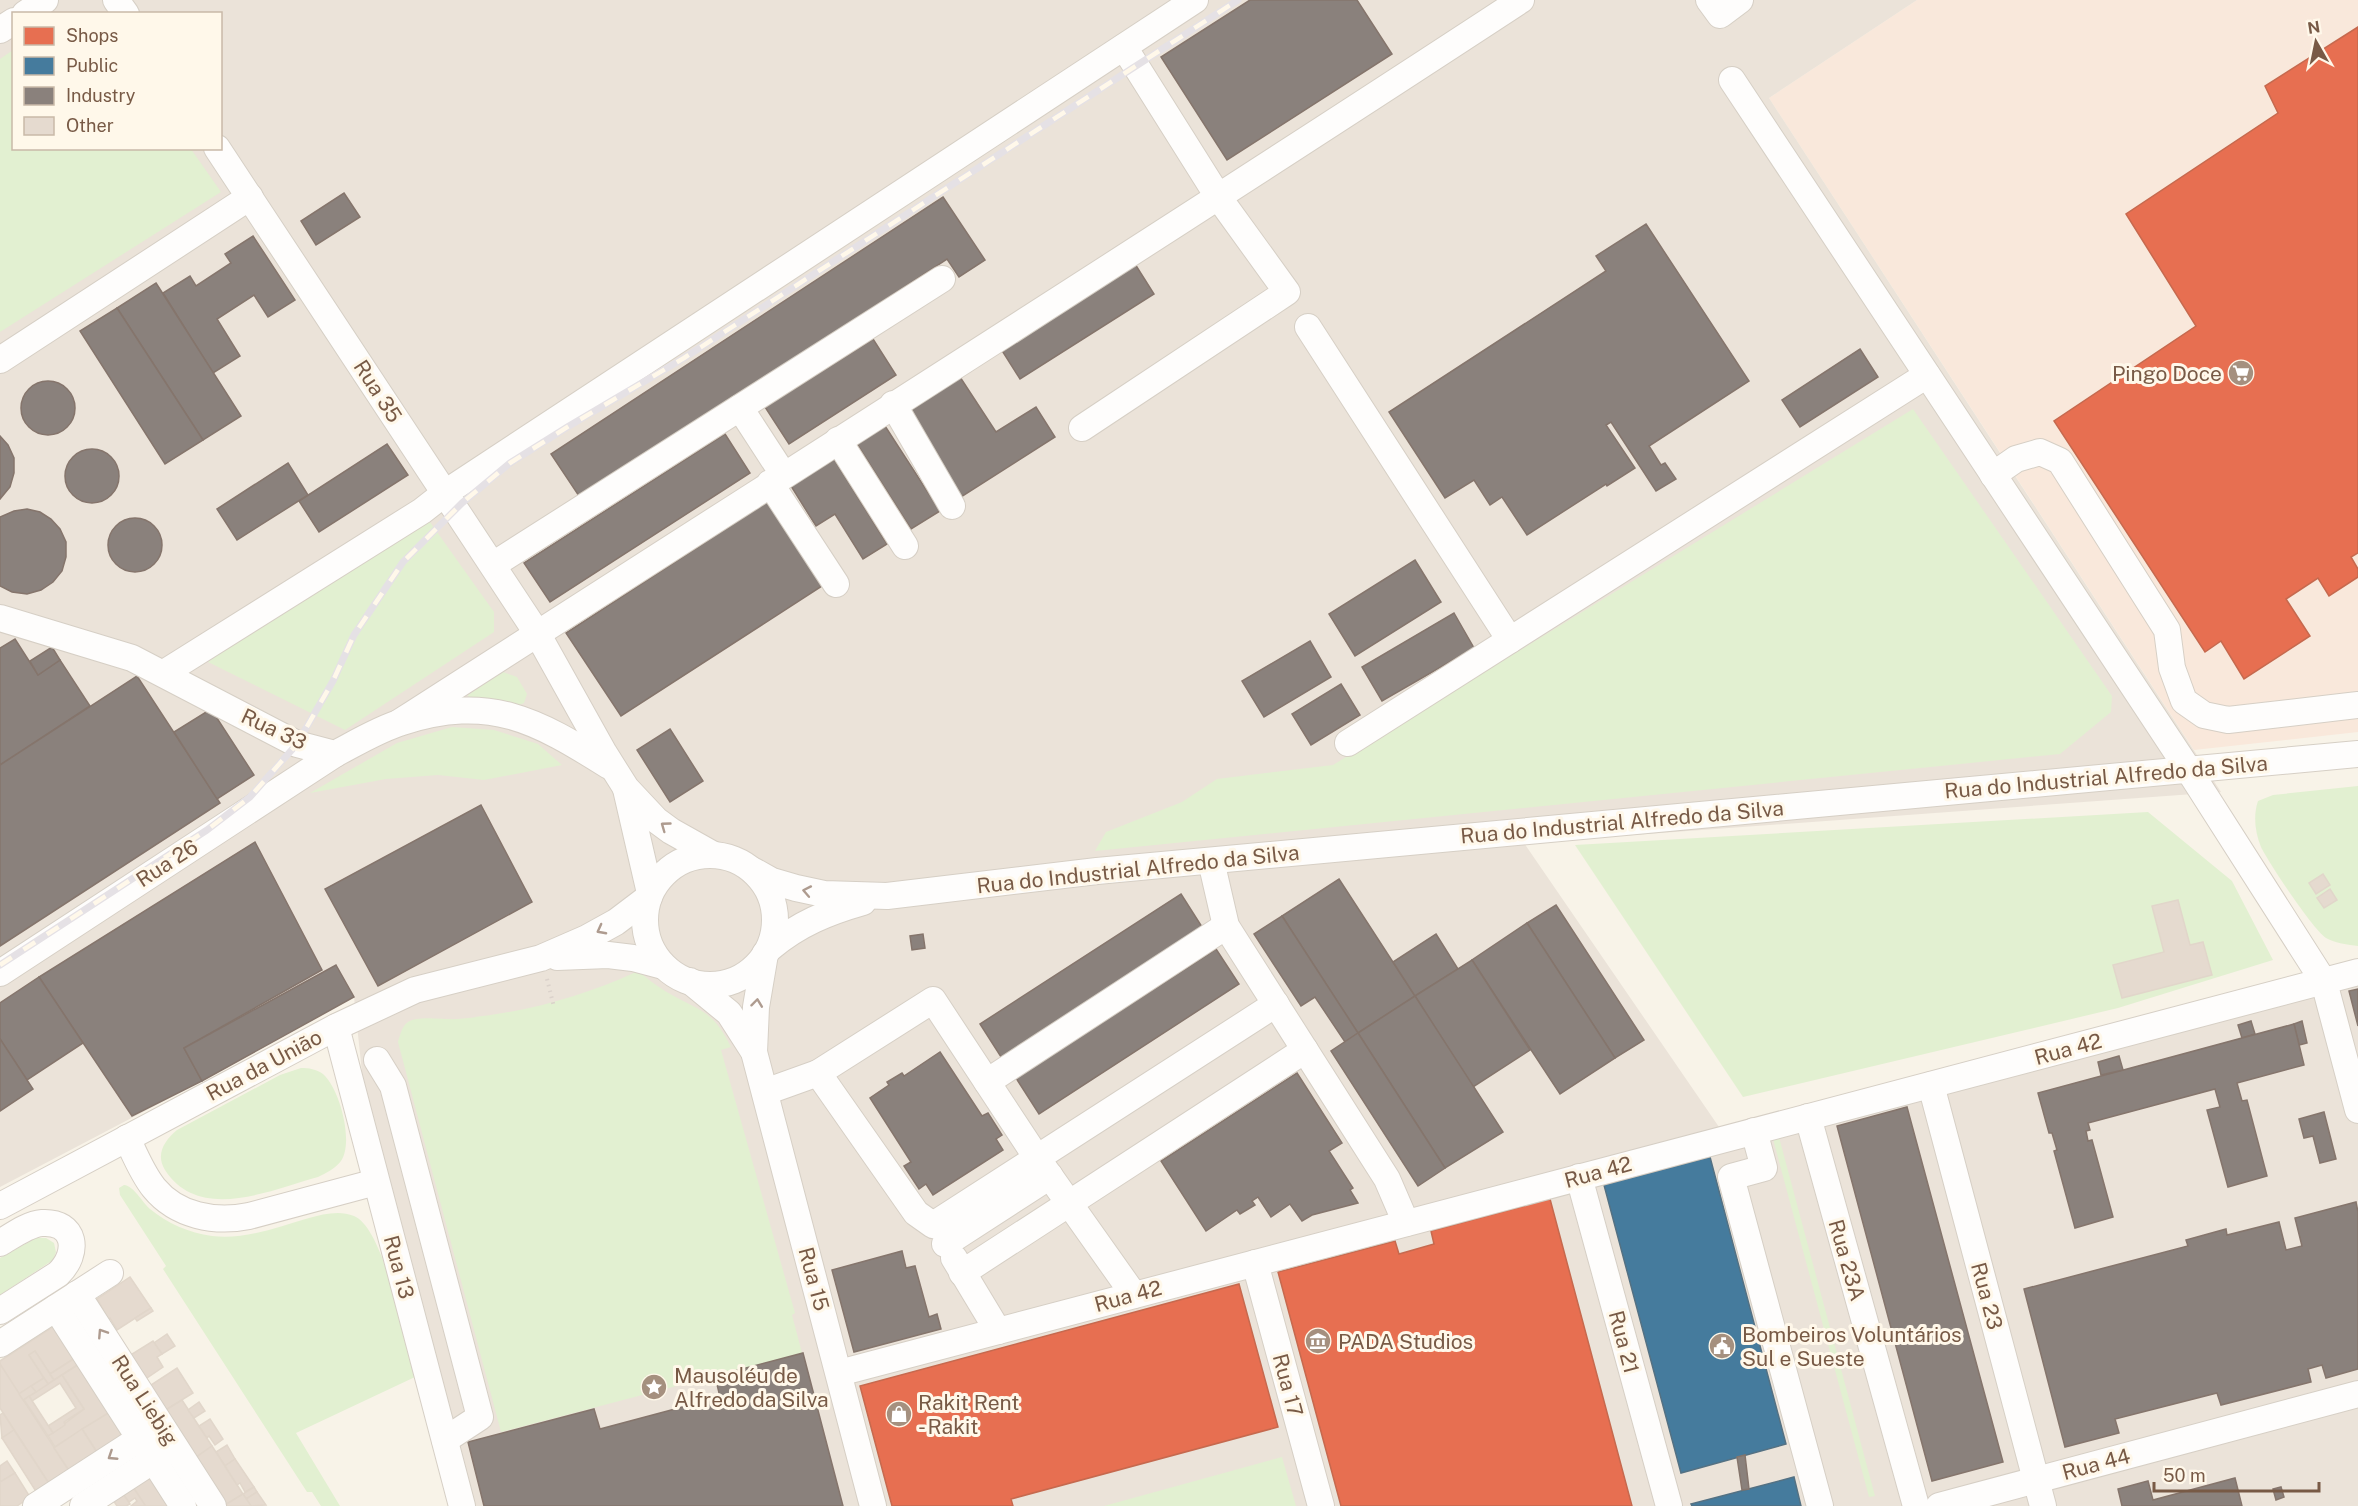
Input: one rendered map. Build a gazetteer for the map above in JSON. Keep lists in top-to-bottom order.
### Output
{
  "streets": {
    "street": [
      "Rua 35",
      "Rua 33",
      "Rua do Industrial Alfredo da Silva",
      "Rua 26",
      "Rua 42",
      "Rua da União",
      "Rua 23A",
      "Rua 13",
      "Rua 15",
      "Rua 23",
      "Rua 21",
      "Rua 17",
      "Rua Liebig",
      "Rua 44"
    ]
  },
  "crossings": [
    ["Rua 35", "Rua 33"],
    ["Rua 33", "Rua 26"],
    ["Rua do Industrial Alfredo da Silva", "Rua da União"],
    ["Rua do Industrial Alfredo da Silva", "Rua 15"],
    ["Rua 42", "Rua 23A"],
    ["Rua 42", "Rua 15"],
    ["Rua 42", "Rua 23"],
    ["Rua 42", "Rua 21"],
    ["Rua 42", "Rua 17"],
    ["Rua da União", "Rua 13"],
    ["Rua da União", "Rua 15"],
    ["Rua 23", "Rua 44"]
  ],
  "places": {
    "supermarket": ["Pingo Doce"],
    "museum": ["PADA Studios"],
    "public building": ["Bombeiros Voluntários Sul e Sueste"],
    "place": ["Mausoléu de Alfredo da Silva"],
    "shop": ["Rakit Rent - Rakit"]
  },
  "legend": [
    "Shops",
    "Public",
    "Industry",
    "Other"
  ],
  "scale_bar": "50 m",
  "north": "top"
}
